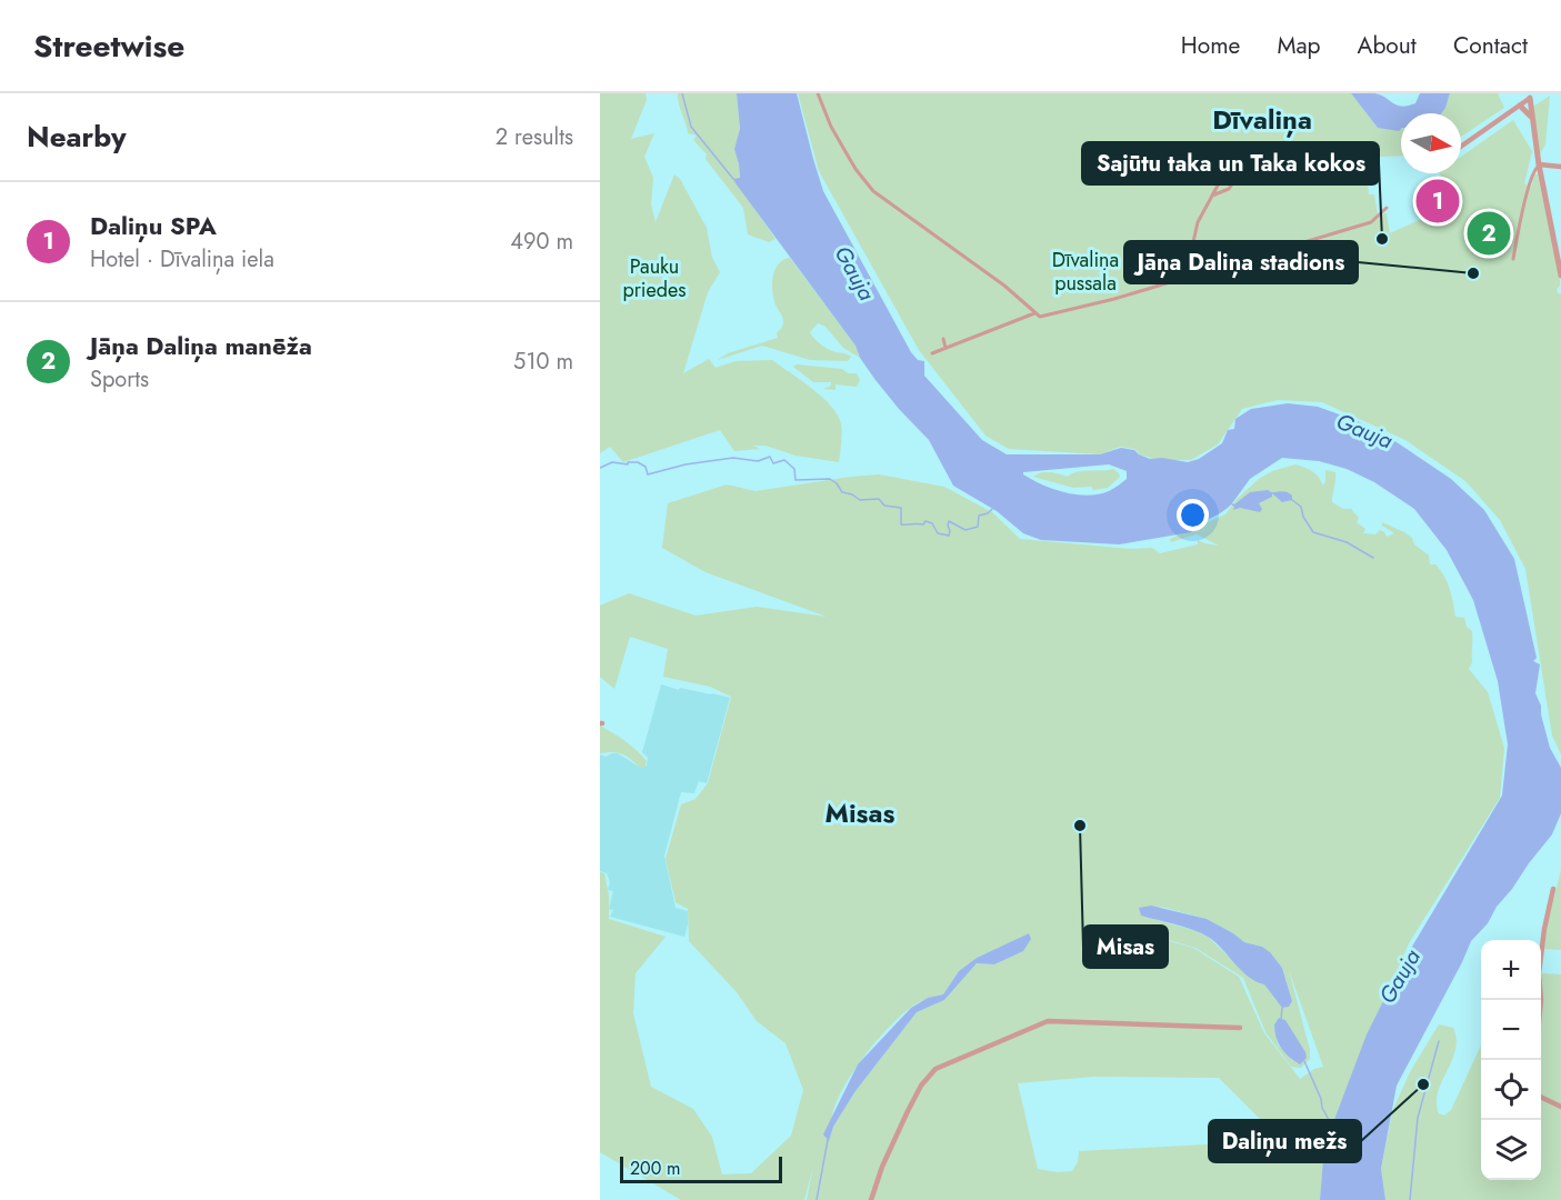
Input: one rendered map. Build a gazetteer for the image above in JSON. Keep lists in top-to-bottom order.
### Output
{
  "districts": ["Dīvaliņa", "Misas"],
  "water": ["Gauja"],
  "parks": ["Dīvaliņa pussala", "Pauku priedes"],
  "places": [
    "Sajūtu taka un Taka kokos",
    "Jāņa Daliņa stadions",
    "Misas",
    "Daliņu mežs"
  ],
  "scale_bar": "200 m",
  "north": "right",
  "page": {
    "header": "Streetwise",
    "nav": [
      "Home",
      "Map",
      "About",
      "Contact"
    ],
    "heading": ["Nearby", "2 results"],
    "pins": ["1", "2"],
    "list": [
      {
        "mark": "1",
        "name": "Daliņu SPA",
        "note": "Hotel · Dīvaliņa iela",
        "value": "490 m"
      },
      {
        "mark": "2",
        "name": "Jāņa Daliņa manēža",
        "note": "Sports",
        "value": "510 m"
      }
    ],
    "map_buttons": ["+", "−"],
    "scale": "200 m"
  }
}
